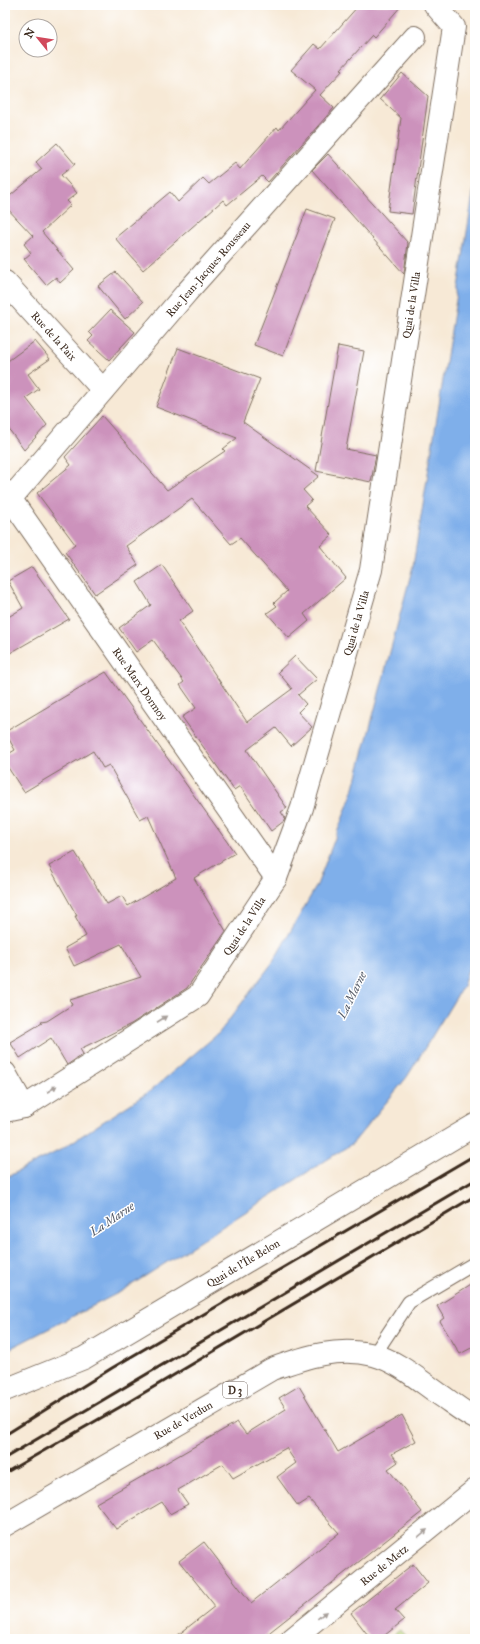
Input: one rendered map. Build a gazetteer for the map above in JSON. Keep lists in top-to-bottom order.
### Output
{
  "streets": {
    "street": [
      "Rue Jean-Jacques Rousseau",
      "Quai de la Villa",
      "Rue de la Paix",
      "Rue Marx Dormoy",
      "Quai de l'Île Belon",
      "D 3",
      "Rue de Verdun",
      "Rue de Metz"
    ]
  },
  "crossings": [
    ["Rue Jean-Jacques Rousseau", "Rue de la Paix"],
    ["Rue Jean-Jacques Rousseau", "Rue Marx Dormoy"],
    ["Quai de la Villa", "Rue Marx Dormoy"]
  ],
  "one_way": ["Rue de Metz"],
  "water": ["La Marne"],
  "north": "top left"
}
